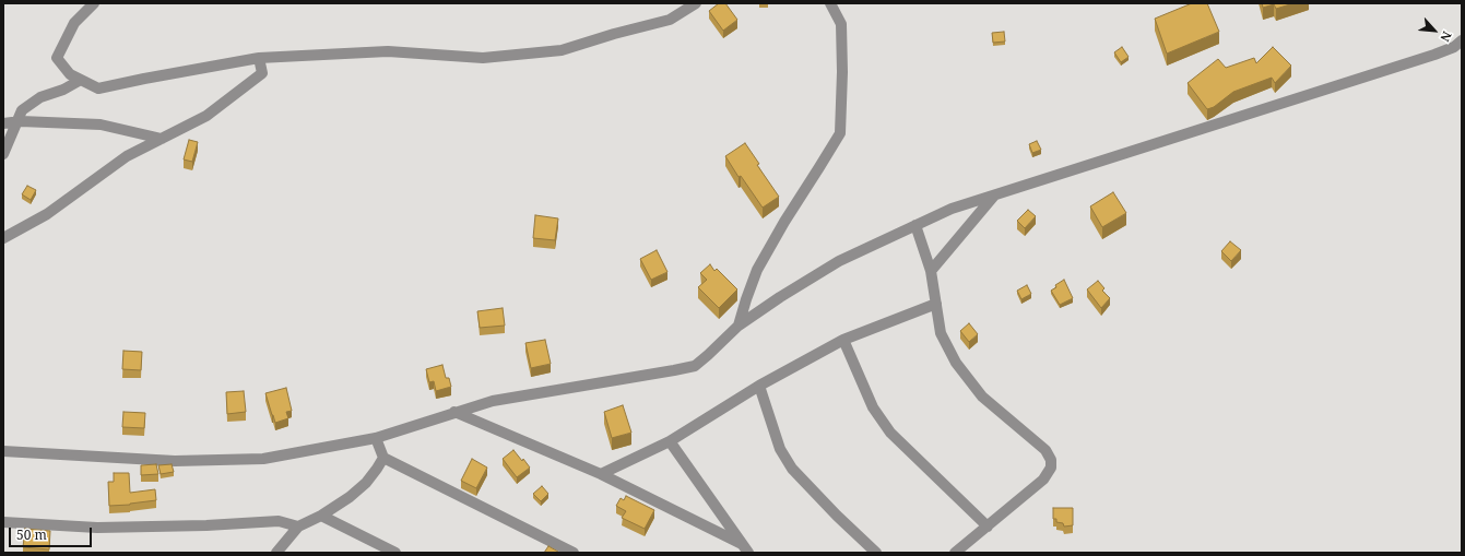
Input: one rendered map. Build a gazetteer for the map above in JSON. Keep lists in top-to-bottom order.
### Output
{
  "scale_bar": "50 m",
  "north": "bottom right"
}
